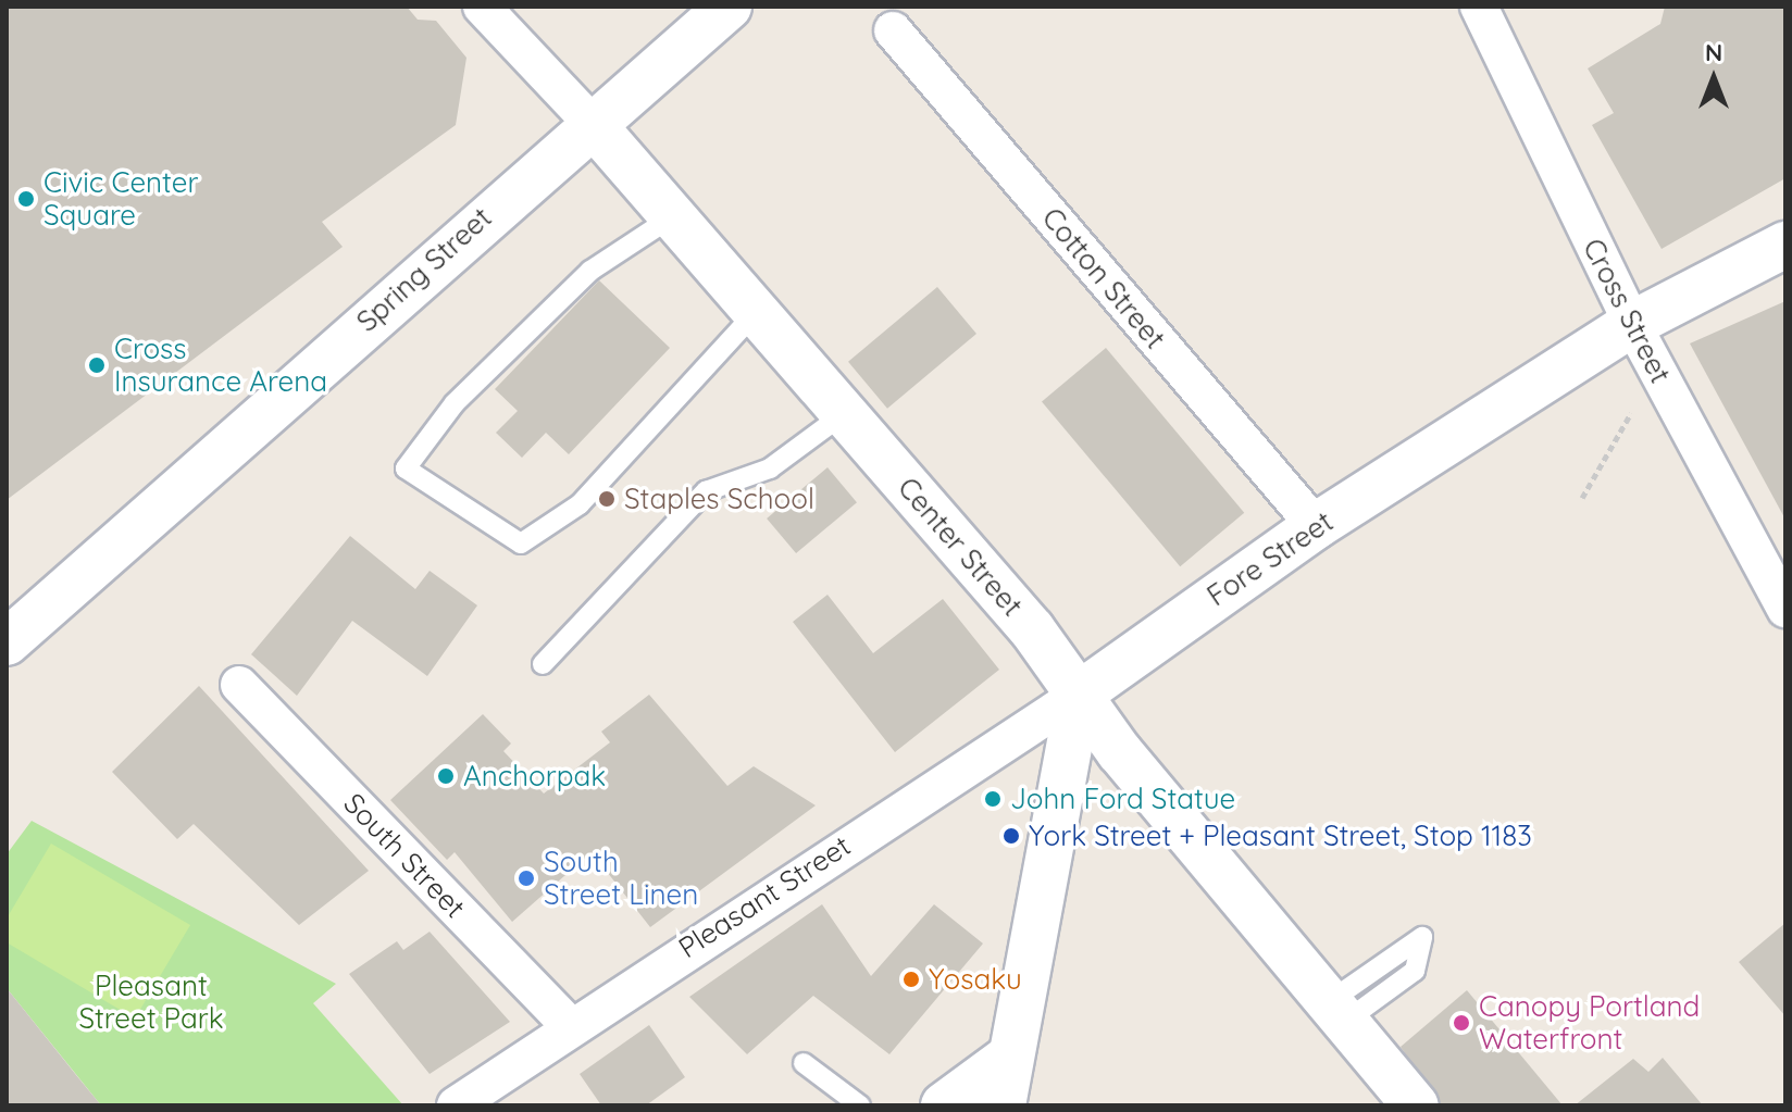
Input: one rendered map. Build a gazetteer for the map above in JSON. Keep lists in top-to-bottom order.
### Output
{
  "streets": {
    "street": [
      "Spring Street",
      "Cotton Street",
      "Cross Street",
      "Center Street",
      "Fore Street",
      "South Street",
      "Pleasant Street"
    ]
  },
  "crossings": [
    ["Spring Street", "Center Street"],
    ["Cotton Street", "Fore Street"],
    ["Cross Street", "Fore Street"],
    ["Center Street", "Fore Street"],
    ["Center Street", "Pleasant Street"],
    ["Fore Street", "Pleasant Street"],
    ["South Street", "Pleasant Street"]
  ],
  "parks": ["Pleasant Street Park"],
  "places": [
    "Civic Center Square",
    "Cross Insurance Arena",
    "Staples School",
    "Anchorpak",
    "John Ford Statue",
    "York Street + Pleasant Street, Stop 1183",
    "South Street Linen",
    "Yosaku",
    "Canopy Portland Waterfront"
  ],
  "north": "top"
}
